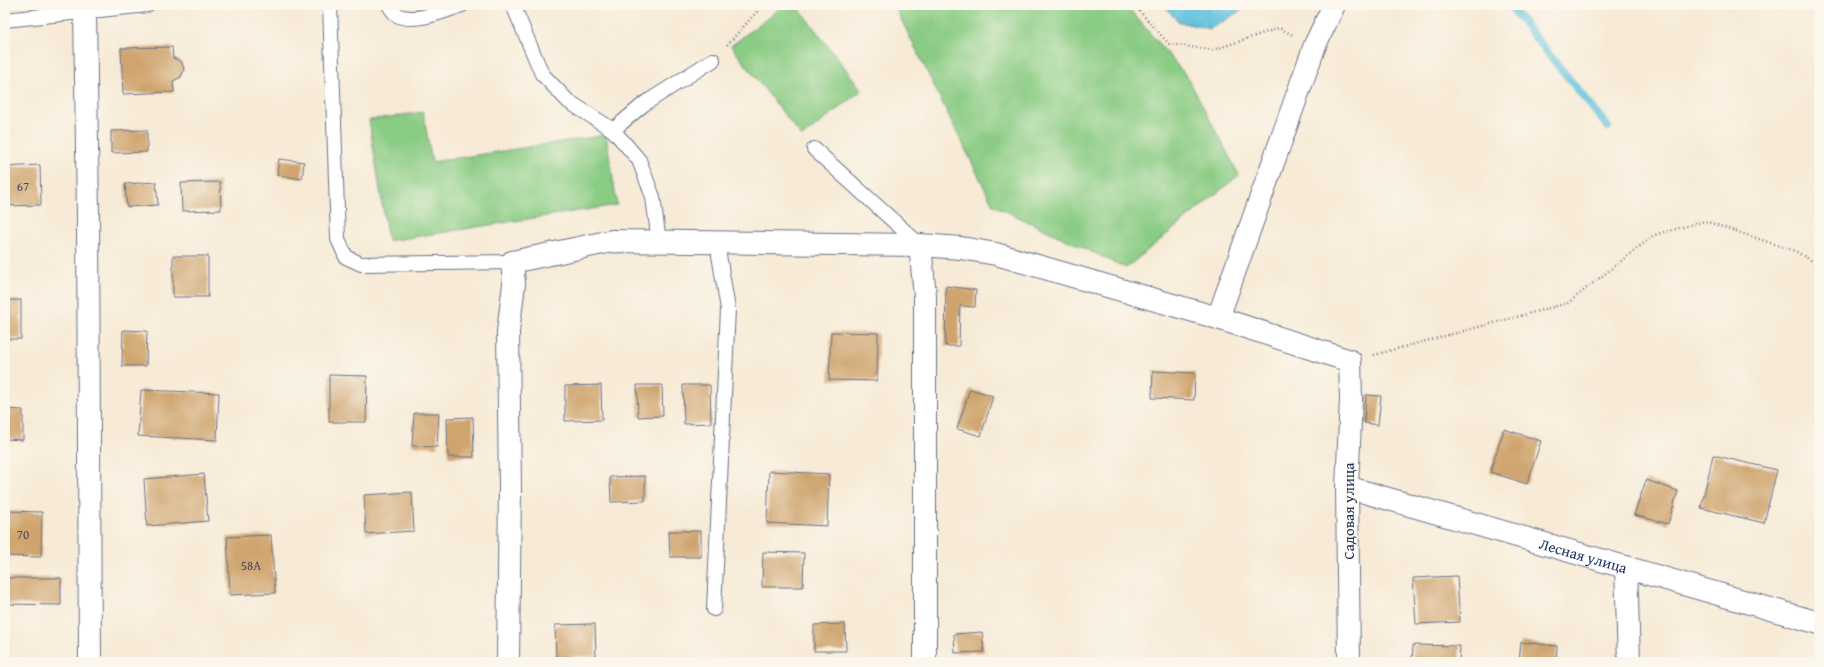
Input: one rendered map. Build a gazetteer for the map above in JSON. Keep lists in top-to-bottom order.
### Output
{
  "streets": {
    "street": ["Садовая улица", "Лесная улица"]
  },
  "crossings": [
    ["Садовая улица", "Лесная улица"]
  ],
  "house_numbers": ["67", "70", "58А"]
}
